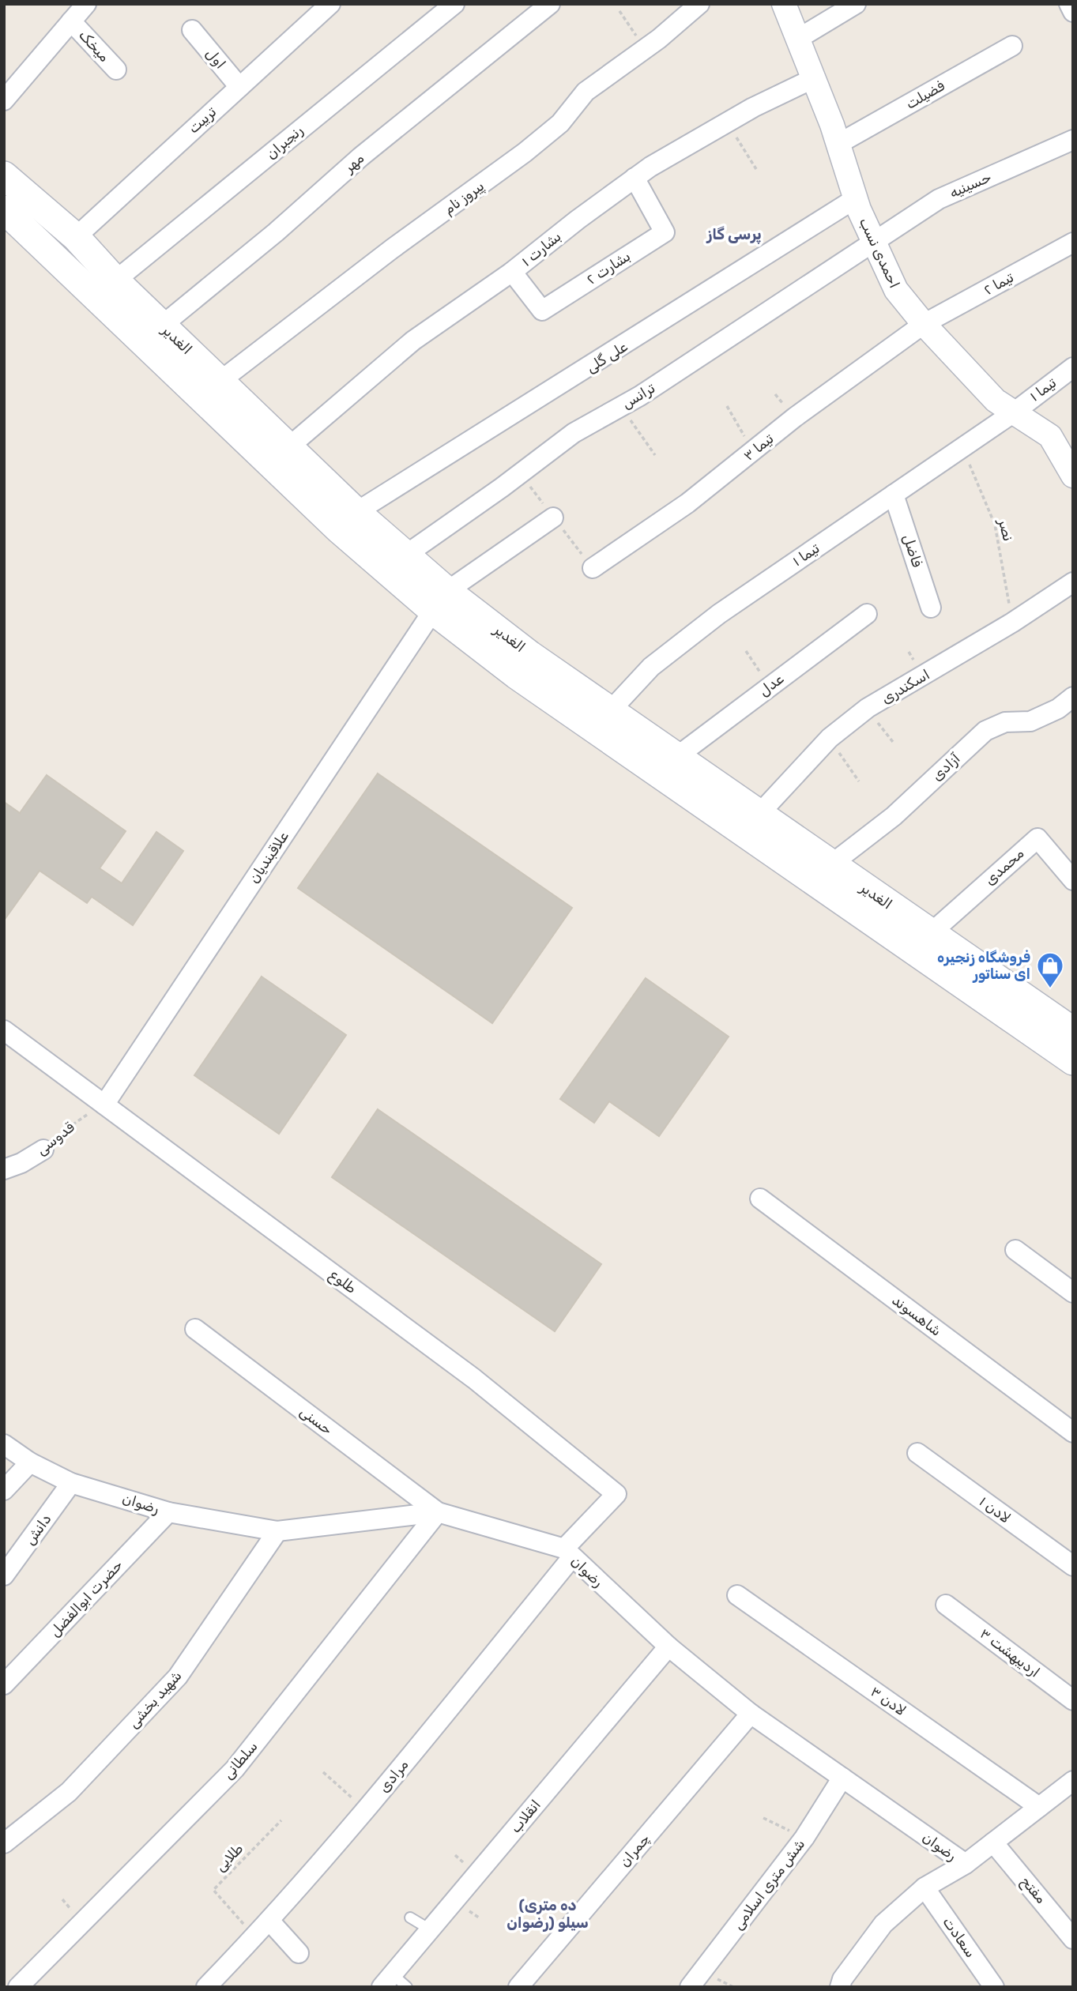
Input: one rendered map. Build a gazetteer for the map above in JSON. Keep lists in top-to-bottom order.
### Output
{
  "streets": {
    "main road": ["الغدیر"],
    "street": [
      "میخک",
      "اول",
      "فضیلت",
      "تربیت",
      "رنجبران",
      "مهر",
      "حسینیه",
      "پیروز نام",
      "بشارت ۱",
      "احمدی نسب",
      "بشارت ۲",
      "تیما ۲",
      "علی گلی",
      "۱ تیما",
      "ترانس",
      "تیما ۳",
      "فاضل",
      "تیما ۱",
      "عدل",
      "اسکندری",
      "آزادی",
      "علاقبندیان",
      "محمدی",
      "قدوسی",
      "طلوع",
      "شاهسوند",
      "حسنی",
      "رضوان",
      "لادن ۱",
      "دانش",
      "حضرت ابوالفضل",
      "اردیبهشت ۳",
      "شهید بخشی",
      "لادن ۳",
      "سلطانی",
      "مرادی",
      "انقلاب",
      "چمران",
      "شش متری اسلامی",
      "مفتح",
      "سعادت"
    ],
    "path": ["نصر", "طلایی"]
  },
  "crossings": [
    ["اول", "تربیت"],
    ["فضیلت", "احمدی نسب"],
    ["تربیت", "الغدیر"],
    ["رنجبران", "الغدیر"],
    ["مهر", "الغدیر"],
    ["حسینیه", "احمدی نسب"],
    ["حسینیه", "ترانس"],
    ["پیروز نام", "الغدیر"],
    ["بشارت ۱", "احمدی نسب"],
    ["بشارت ۱", "بشارت ۲"],
    ["بشارت ۱", "الغدیر"],
    ["احمدی نسب", "تیما ۲"],
    ["احمدی نسب", "علی گلی"],
    ["احمدی نسب", "۱ تیما"],
    ["احمدی نسب", "ترانس"],
    ["احمدی نسب", "تیما ۳"],
    ["احمدی نسب", "تیما ۱"],
    ["تیما ۲", "تیما ۳"],
    ["الغدیر", "علی گلی"],
    ["الغدیر", "ترانس"],
    ["الغدیر", "تیما ۱"],
    ["الغدیر", "عدل"],
    ["الغدیر", "اسکندری"],
    ["الغدیر", "آزادی"],
    ["الغدیر", "علاقبندیان"],
    ["الغدیر", "محمدی"],
    ["۱ تیما", "تیما ۱"],
    ["نصر", "تیما ۱"],
    ["نصر", "اسکندری"],
    ["فاضل", "تیما ۱"],
    ["علاقبندیان", "قدوسی"],
    ["علاقبندیان", "طلوع"],
    ["قدوسی", "طلوع"],
    ["طلوع", "رضوان"],
    ["طلوع", "مرادی"],
    ["حسنی", "رضوان"],
    ["حسنی", "سلطانی"],
    ["رضوان", "دانش"],
    ["رضوان", "حضرت ابوالفضل"],
    ["رضوان", "شهید بخشی"],
    ["رضوان", "لادن ۳"],
    ["رضوان", "سلطانی"],
    ["رضوان", "مرادی"],
    ["رضوان", "انقلاب"],
    ["رضوان", "چمران"],
    ["رضوان", "شش متری اسلامی"],
    ["رضوان", "مفتح"],
    ["مرادی", "طلایی"]
  ],
  "districts": ["پرسی گاز", "(ده متری سیلو (رضوان"],
  "places": {
    "shop": ["فروشگاه زنجیره ای سناتور"]
  }
}
